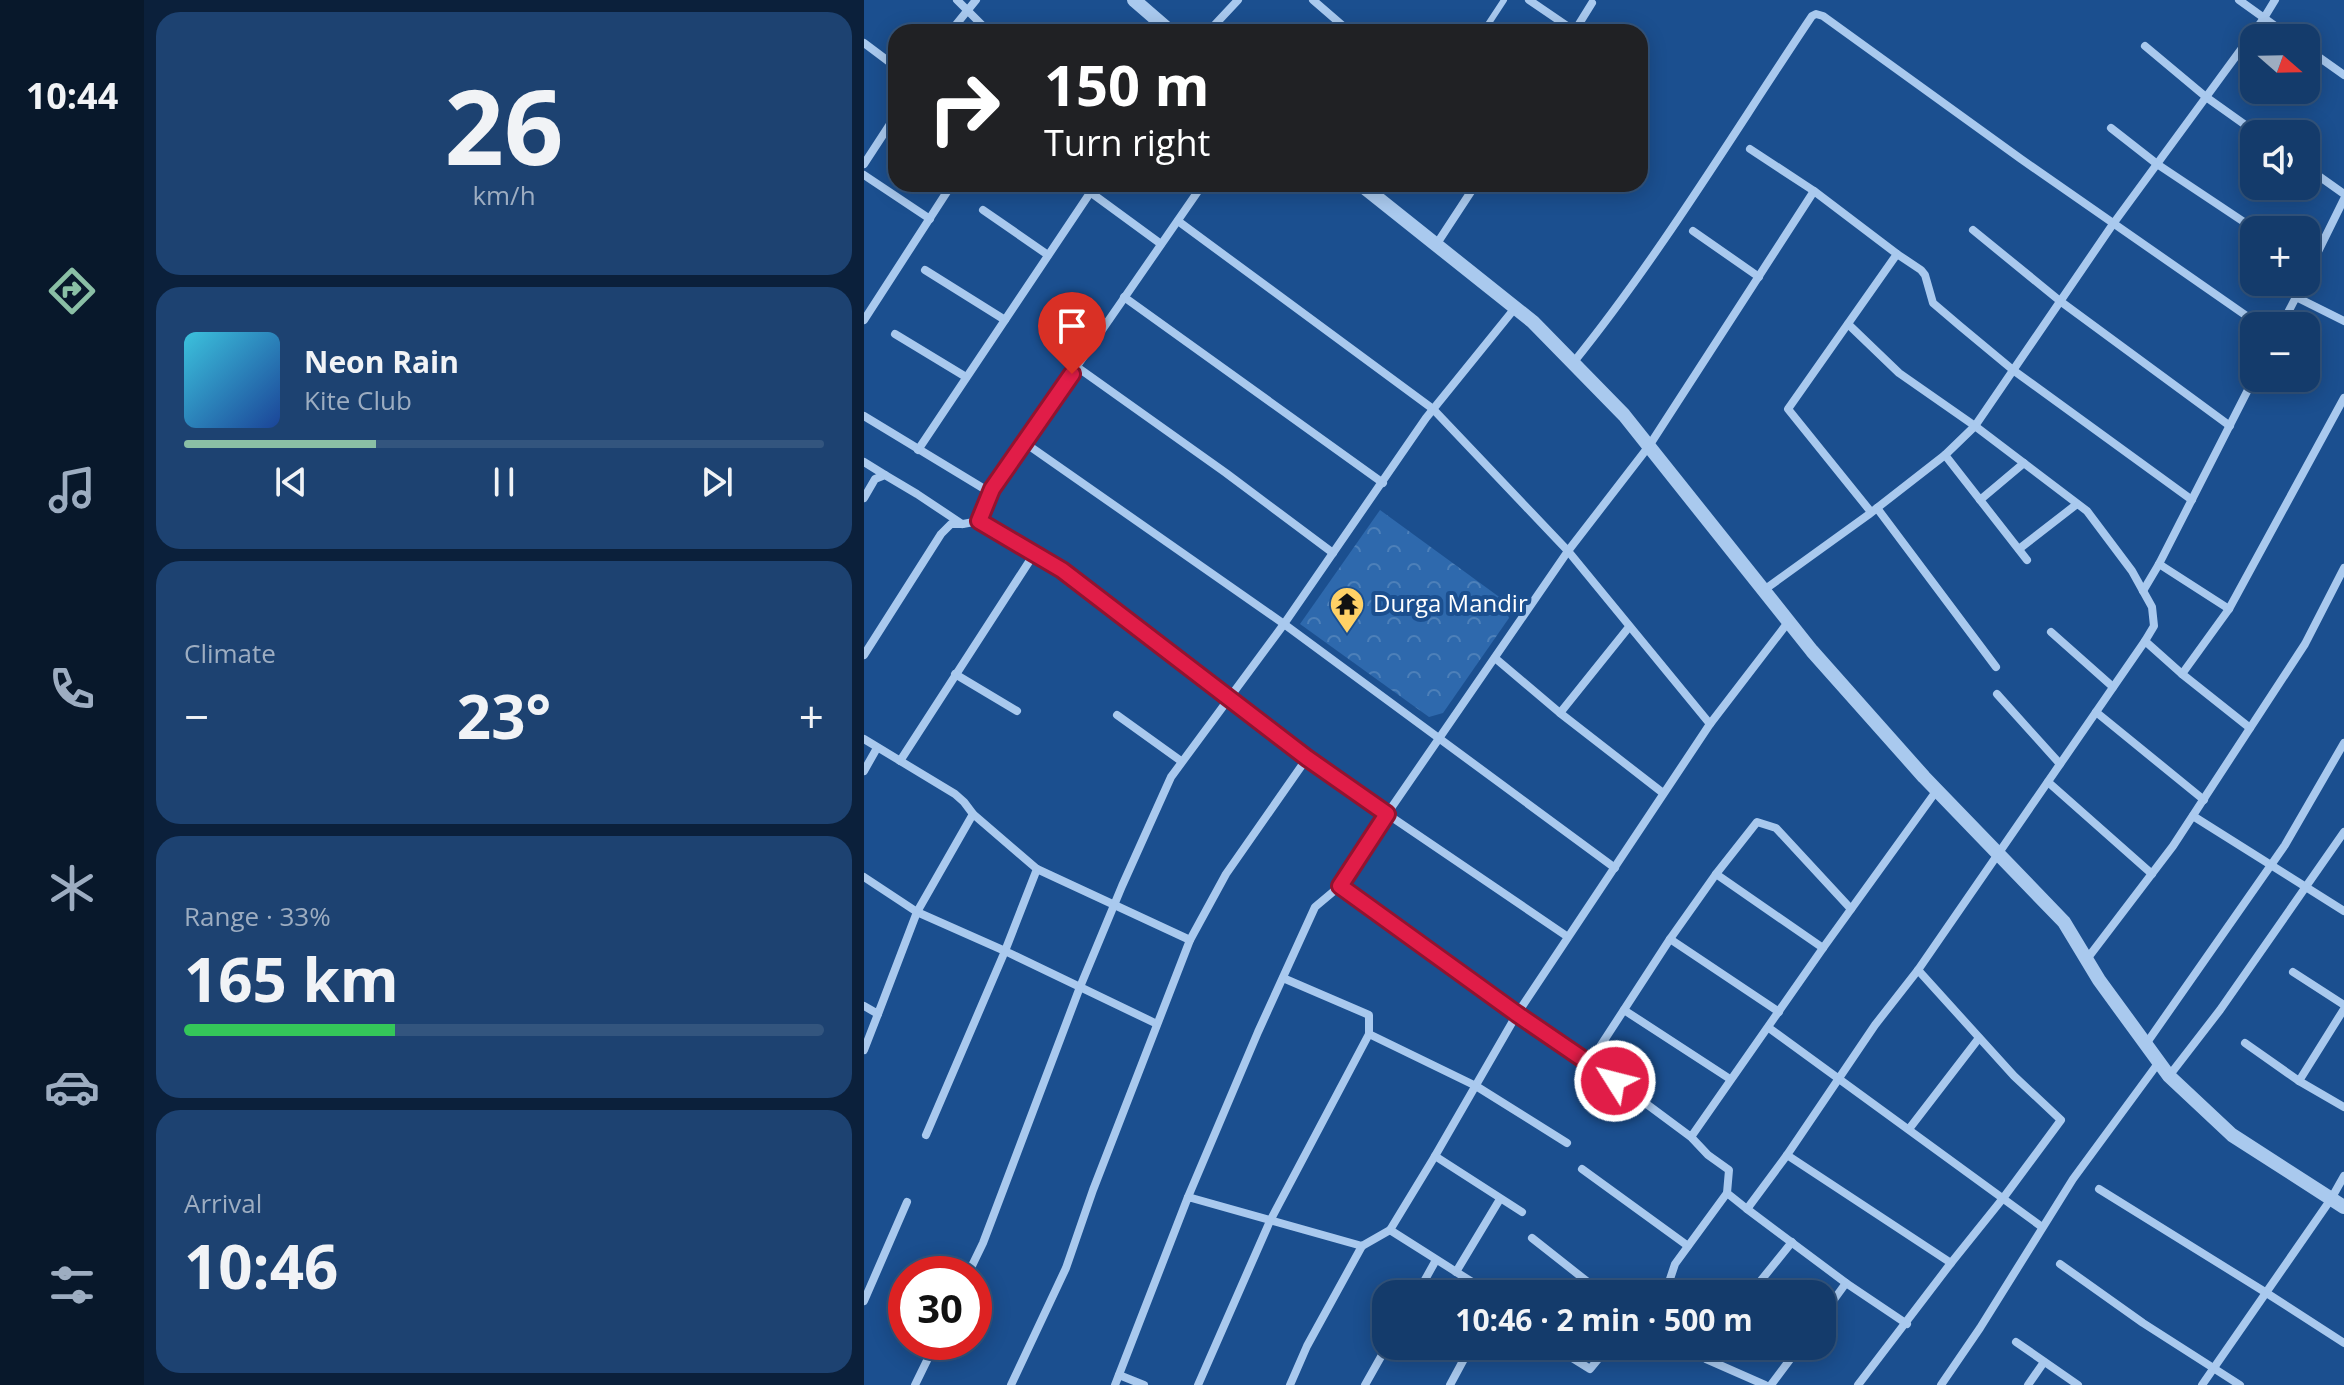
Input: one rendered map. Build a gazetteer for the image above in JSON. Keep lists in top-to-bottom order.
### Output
{
  "places": {
    "temple": ["Durga Mandir"]
  },
  "north": "right",
  "page": {
    "tabs": "10:44",
    "tile": [
      ["26", "km/h"],
      "Climate",
      ["Range · 33%", "165 km"],
      ["Arrival", "10:46"]
    ],
    "map_buttons": ["+", "−"],
    "turn": ["150 m", "Turn right"],
    "song": ["Neon Rain", "Kite Club"],
    "heat": ["−", "23°", "+"],
    "limit": "30",
    "trip": "10:46 · 2 min · 500 m"
  }
}
